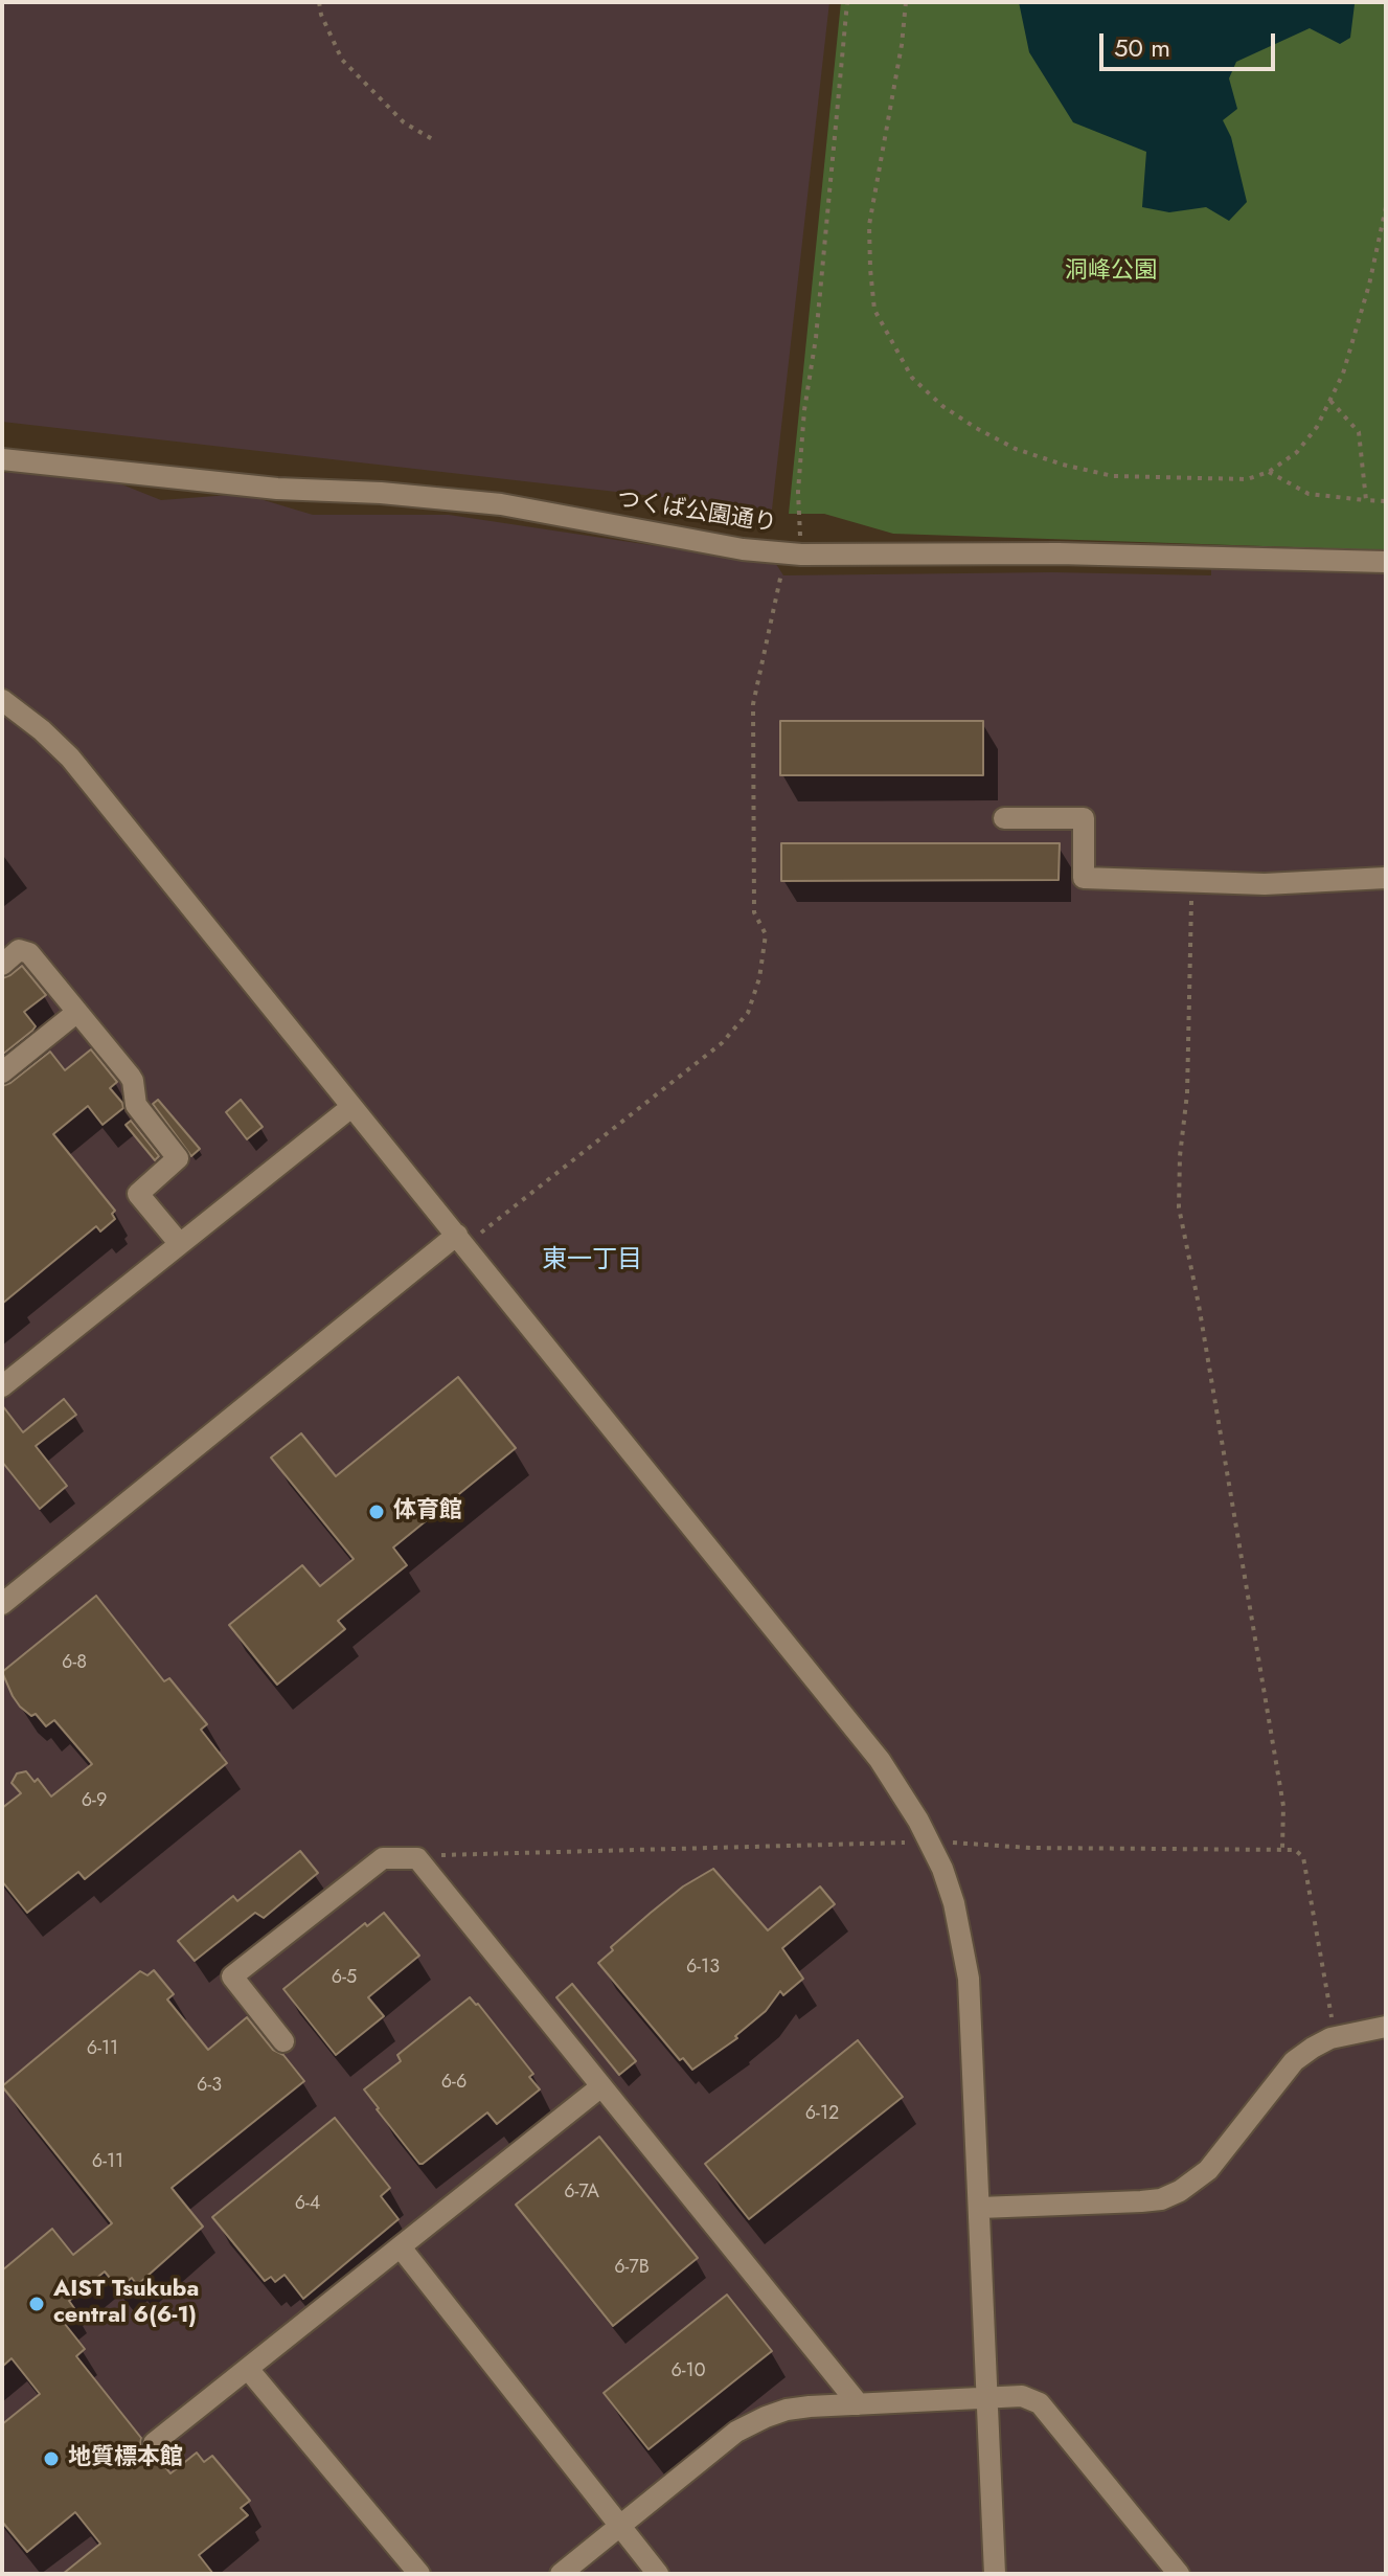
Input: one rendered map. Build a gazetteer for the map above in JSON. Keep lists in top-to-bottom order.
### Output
{
  "streets": {
    "street": ["つくば公園通り"]
  },
  "districts": ["東一丁目"],
  "parks": ["洞峰公園"],
  "places": ["体育館", "AIST Tsukuba central 6(6-1)", "地質標本館"],
  "house_numbers": [
    "6-8",
    "6-9",
    "6-13",
    "6-5",
    "6-11",
    "6-6",
    "6-3",
    "6-12",
    "6-11",
    "6-7A",
    "6-4",
    "6-7B",
    "6-10"
  ],
  "scale_bar": "50 m"
}
